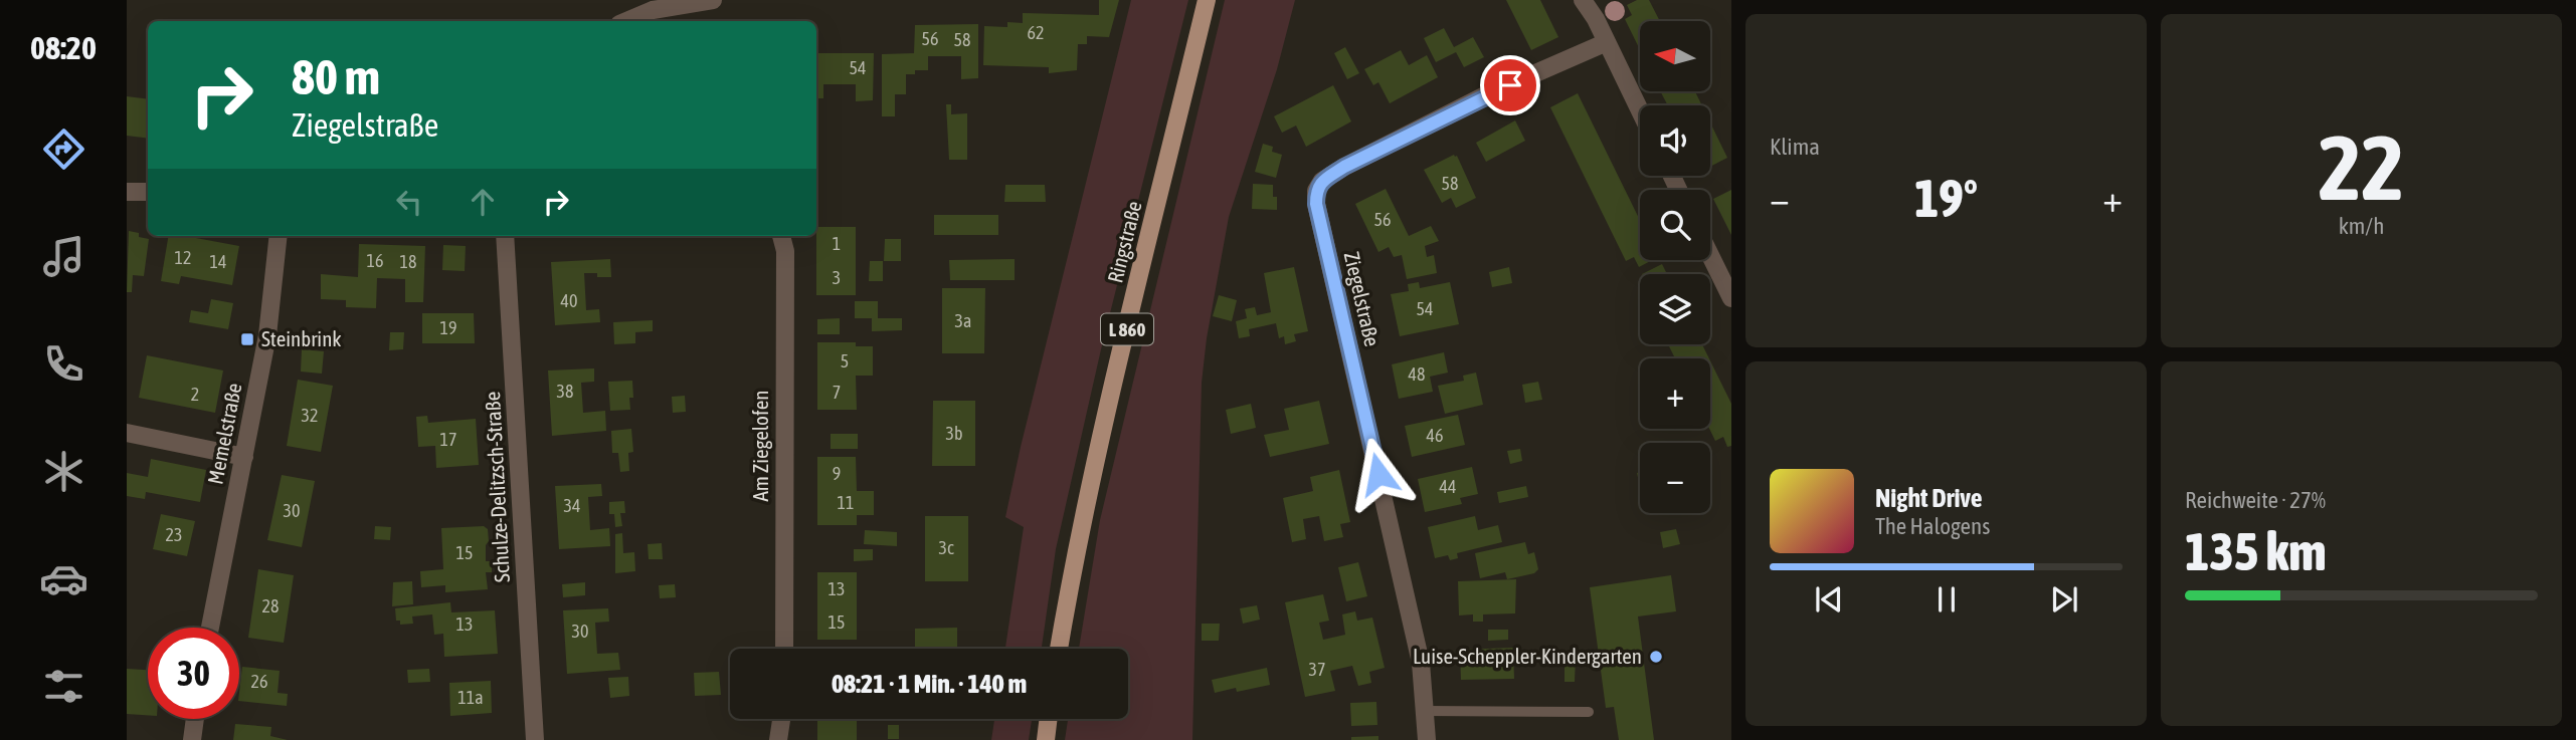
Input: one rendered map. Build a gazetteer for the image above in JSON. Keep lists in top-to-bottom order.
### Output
{
  "streets": {
    "main road": ["Ringstraße", "L 860"],
    "street": [
      "Ziegelstraße",
      "Memelstraße",
      "Am Ziegelofen",
      "Schulze-Delitzsch-Straße"
    ]
  },
  "places": {
    "transit": ["Steinbrink"],
    "other": ["Luise-Scheppler-Kindergarten"]
  },
  "house_numbers": [
    "62",
    "56",
    "58",
    "54",
    "58",
    "56",
    "1",
    "12",
    "16",
    "14",
    "18",
    "3",
    "40",
    "54",
    "3a",
    "19",
    "5",
    "48",
    "38",
    "7",
    "2",
    "32",
    "3b",
    "46",
    "17",
    "9",
    "44",
    "11",
    "34",
    "30",
    "23",
    "3c",
    "15",
    "13",
    "28",
    "15",
    "13",
    "30",
    "37",
    "26",
    "11a"
  ],
  "north": "left",
  "page": {
    "tabs": "08:20",
    "tile": [
      "Klima",
      ["22", "km/h"],
      ["Reichweite · 27%", "135 km"]
    ],
    "map_buttons": ["+", "−"],
    "turn": ["80 m", "Ziegelstraße"],
    "heat": ["−", "19°", "+"],
    "song": ["Night Drive", "The Halogens"],
    "limit": "30",
    "trip": "08:21 · 1 Min. · 140 m"
  }
}
